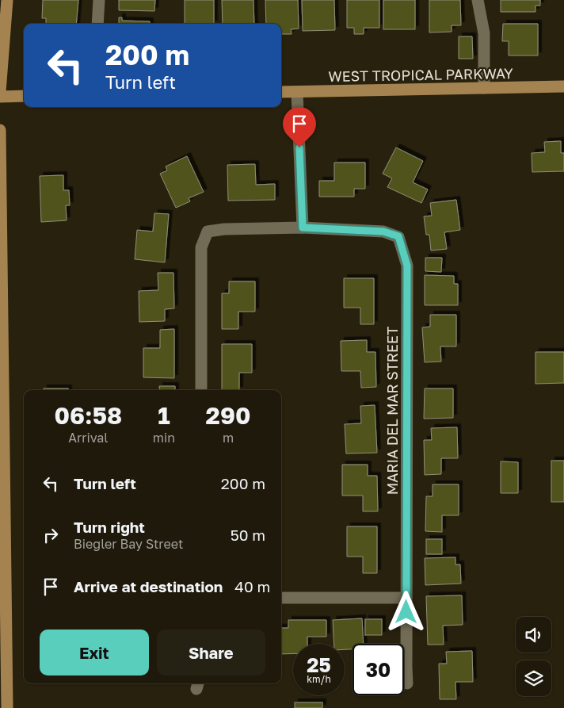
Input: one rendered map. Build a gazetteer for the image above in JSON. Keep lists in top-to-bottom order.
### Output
{
  "streets": {
    "main road": ["WEST TROPICAL PARKWAY"],
    "street": ["MARIA DEL MAR STREET"]
  },
  "page": {
    "turn": ["200 m", "Turn left"],
    "eta": [
      "06:58",
      "Arrival",
      "1",
      "min",
      "290",
      "m"
    ],
    "list": [
      {
        "name": "Turn left",
        "value": "200 m"
      },
      {
        "name": "Turn right",
        "note": "Biegler Bay Street",
        "value": "50 m"
      },
      {
        "name": "Arrive at destination",
        "value": "40 m"
      }
    ],
    "buttons": ["Exit", "Share"],
    "speed": "25 km/h",
    "limit": "30"
  }
}
